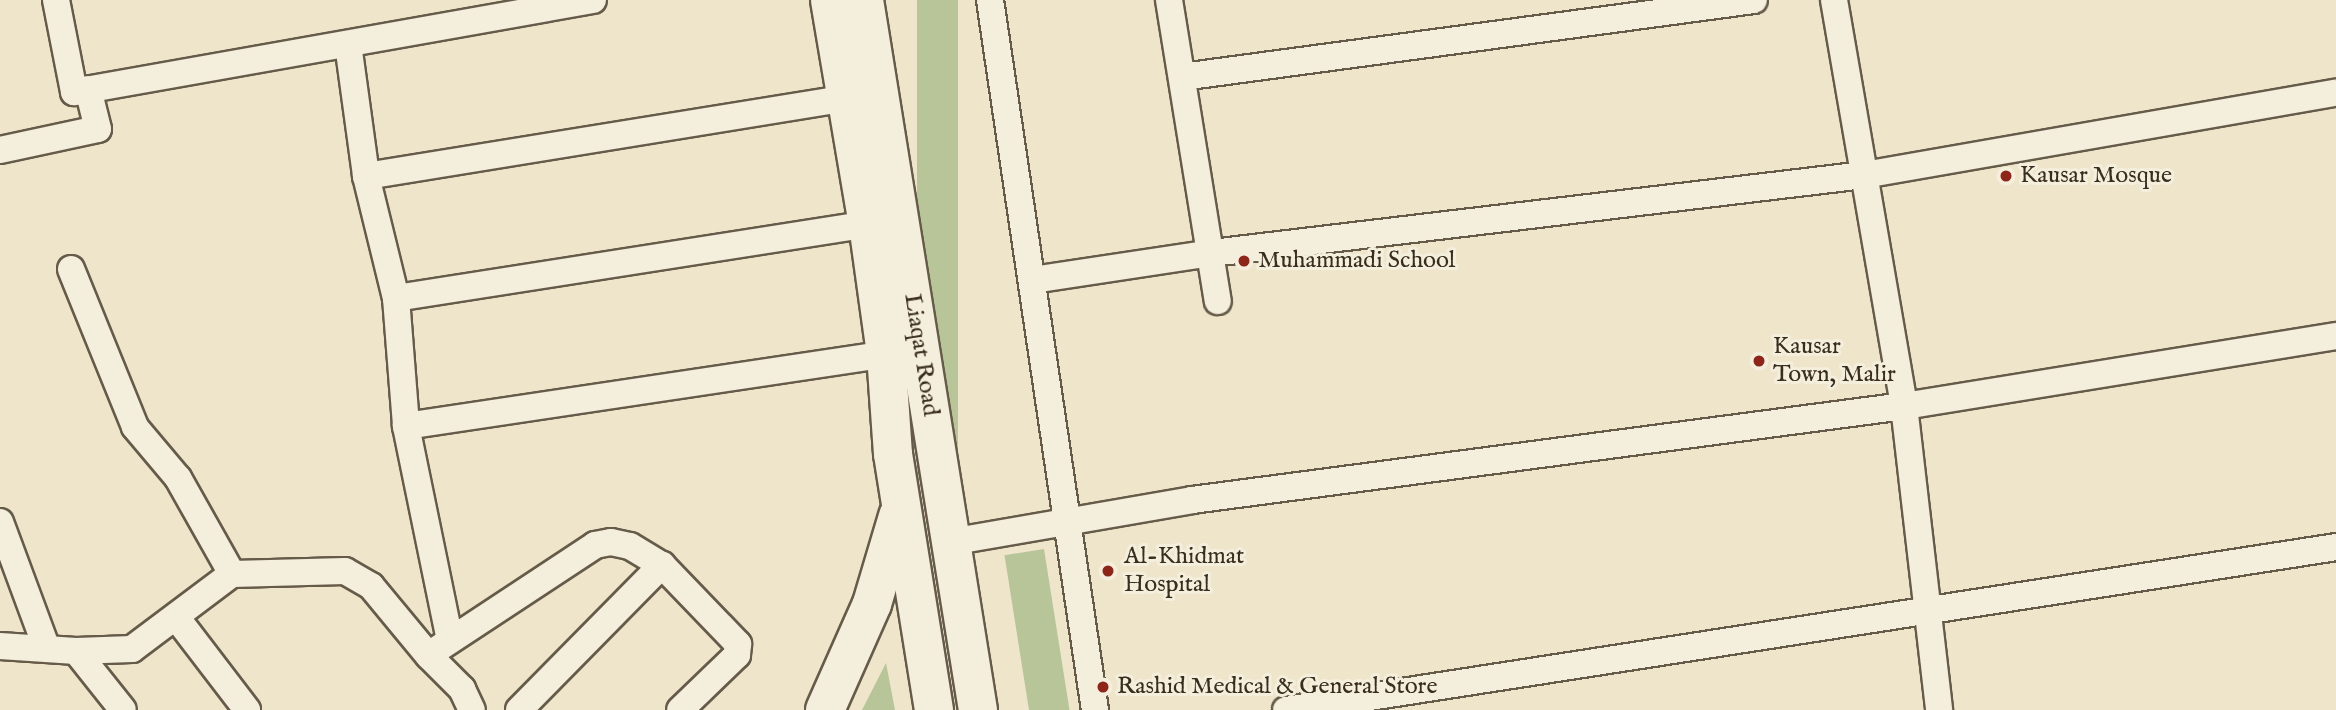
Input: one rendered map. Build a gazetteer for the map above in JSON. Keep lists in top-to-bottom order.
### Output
{
  "streets": {
    "main road": ["Liaqat Road"]
  },
  "places": [
    "Kausar Mosque",
    "Muhammadi School",
    "Kausar Town, Malir",
    "Al-Khidmat Hospital",
    "Rashid Medical & General Store"
  ]
}
